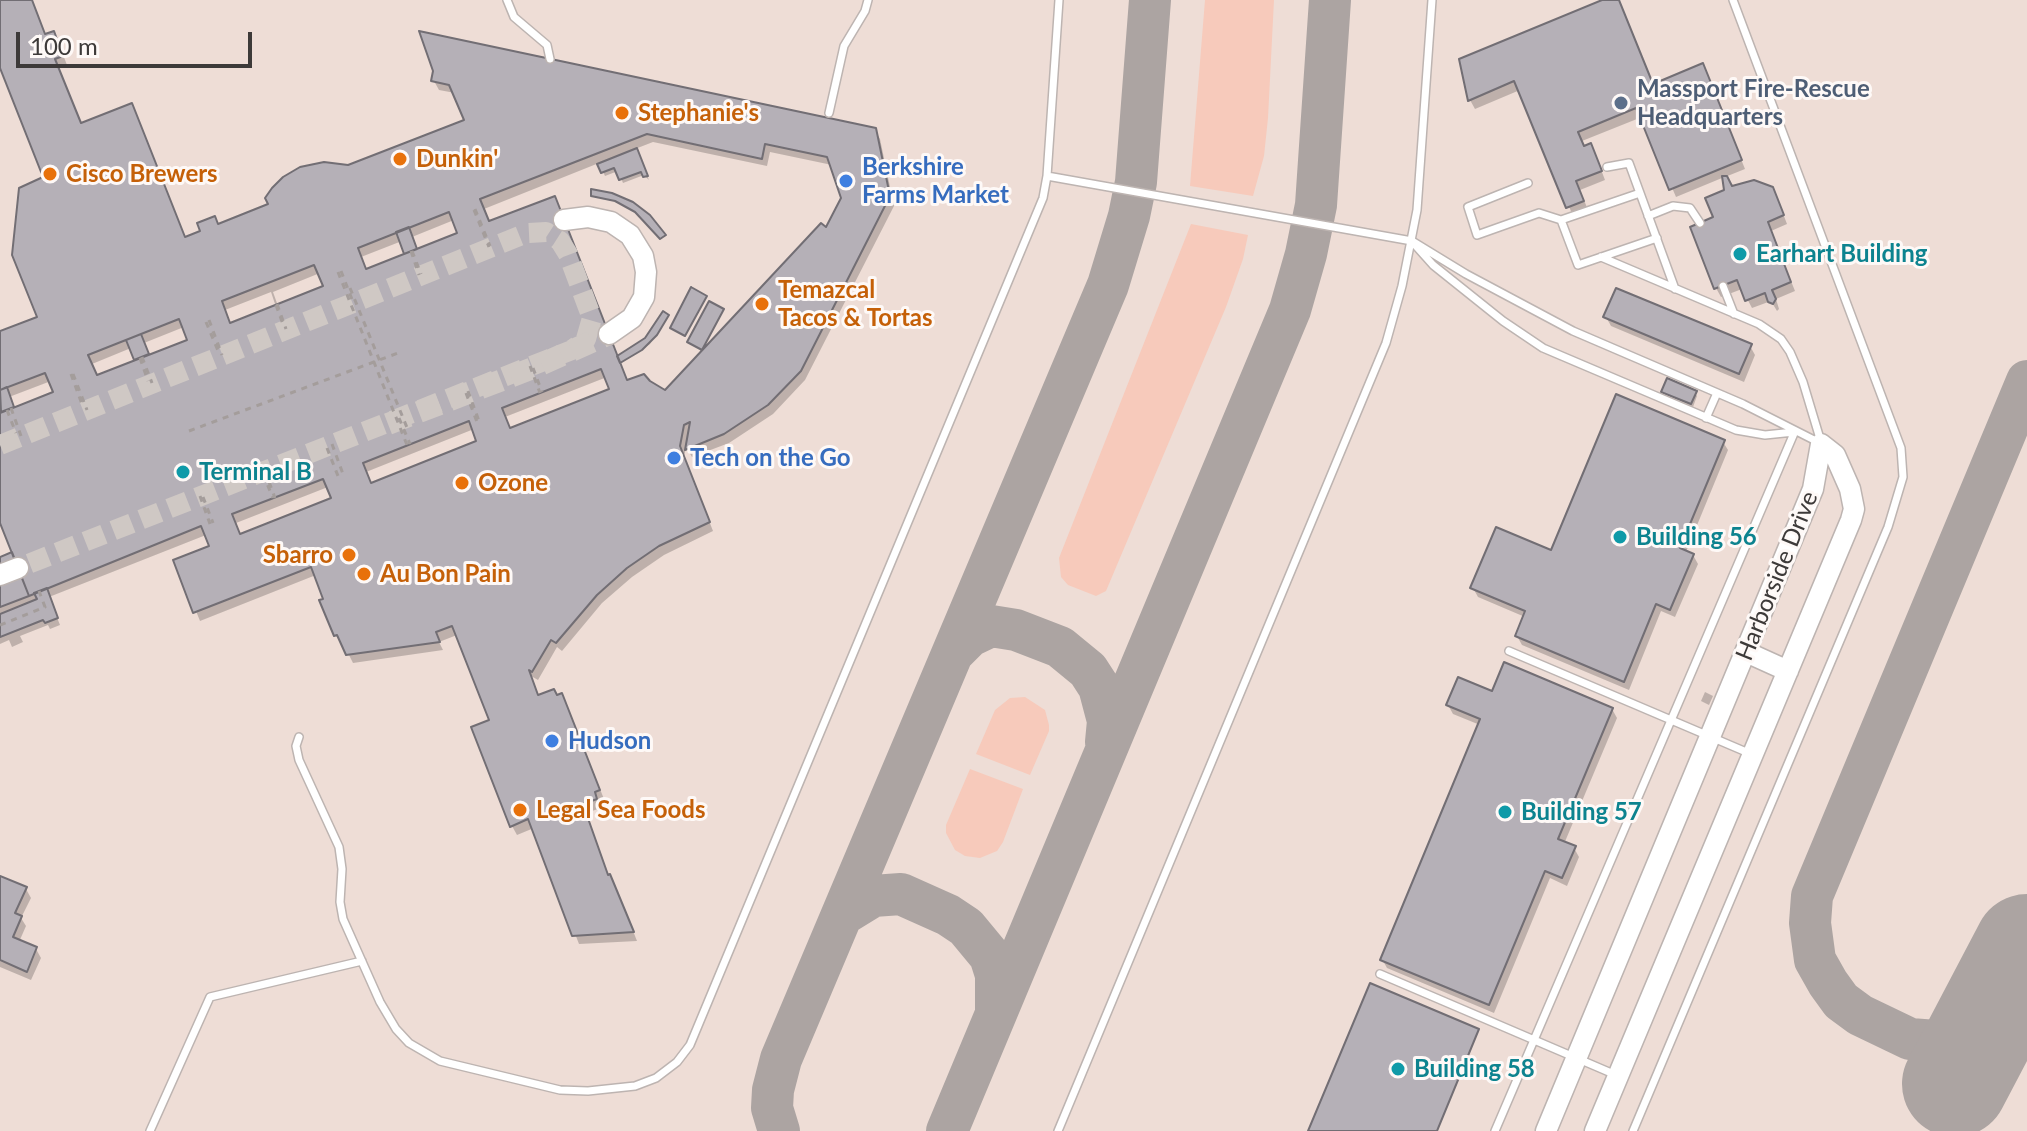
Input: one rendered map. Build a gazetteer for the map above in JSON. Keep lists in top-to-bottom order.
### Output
{
  "streets": {
    "street": ["Harborside Drive"]
  },
  "places": [
    "Massport Fire-Rescue Headquarters",
    "Stephanie's",
    "Dunkin'",
    "Cisco Brewers",
    "Berkshire Farms Market",
    "Earhart Building",
    "Temazcal Tacos & Tortas",
    "Tech on the Go",
    "Terminal B",
    "Ozone",
    "Building 56",
    "Sbarro",
    "Au Bon Pain",
    "Hudson",
    "Legal Sea Foods",
    "Building 57",
    "Building 58"
  ],
  "scale_bar": "100 m"
}
